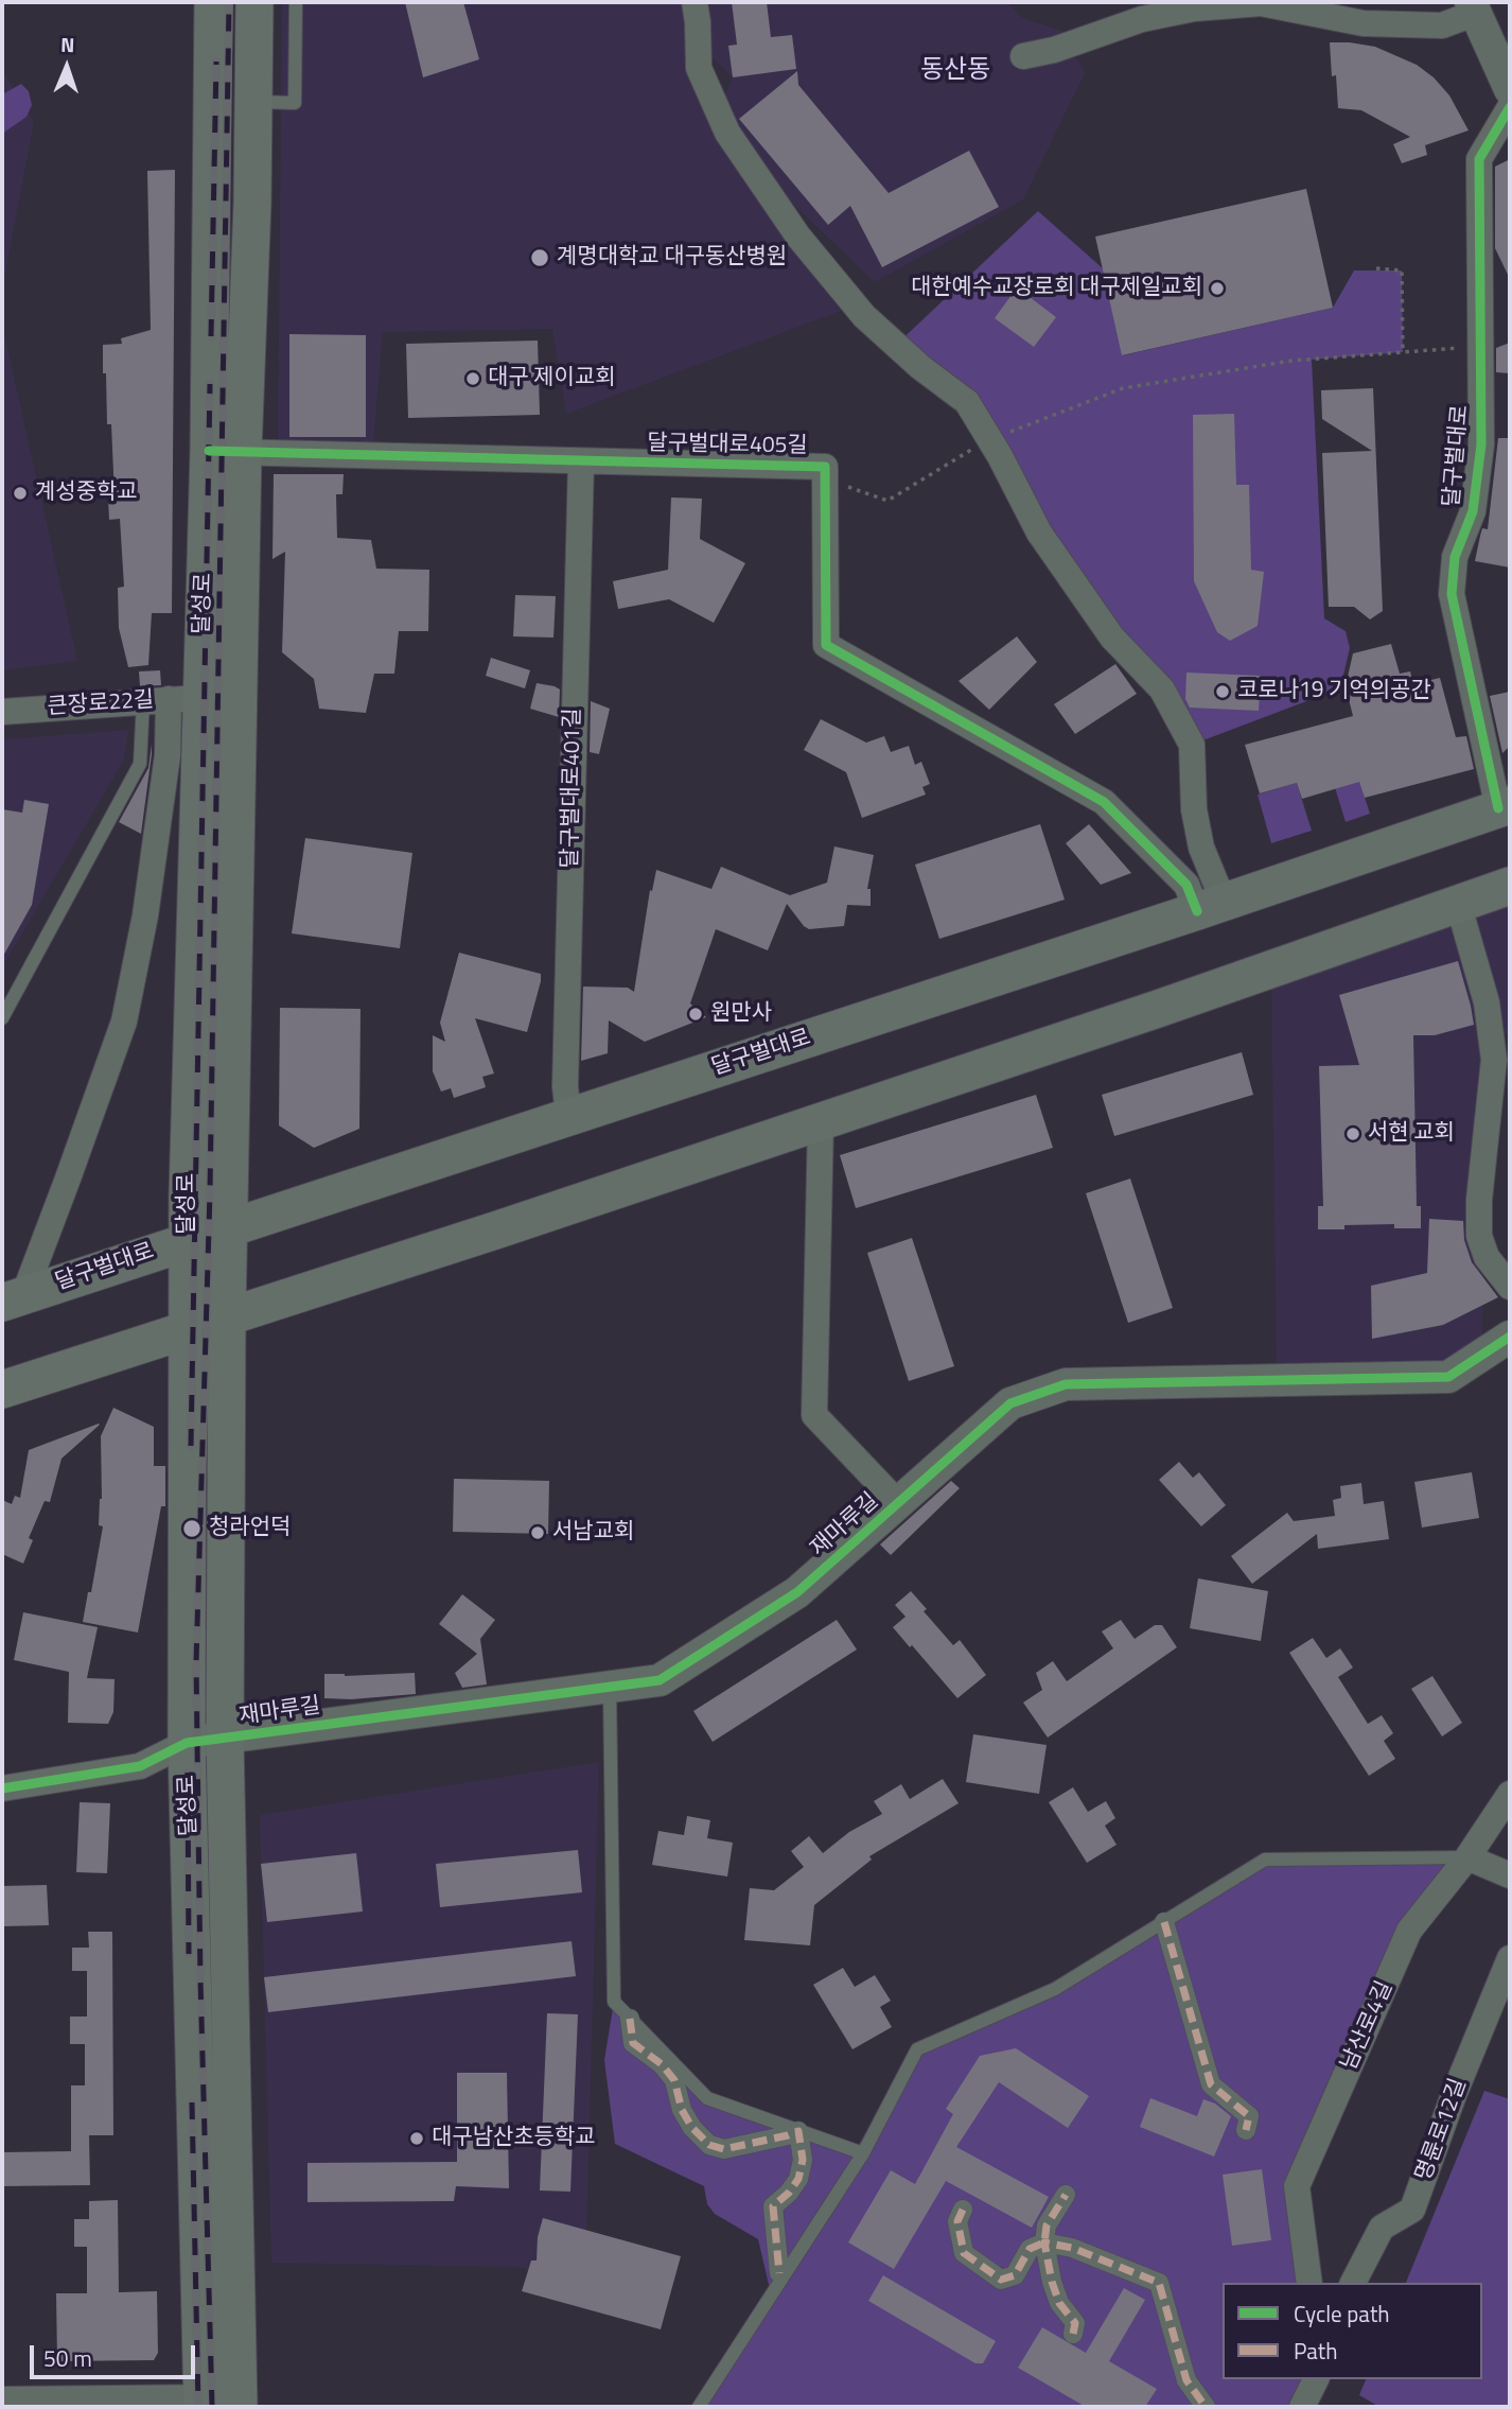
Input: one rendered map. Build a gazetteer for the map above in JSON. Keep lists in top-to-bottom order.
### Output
{
  "streets": {
    "main road": ["달구벌대로", "달성로"],
    "street": [
      "달구벌대로405길",
      "큰장로22길",
      "달구벌대로401길",
      "재마루길",
      "남산로4길",
      "명륜로12길"
    ]
  },
  "crossings": [
    ["달구벌대로405길", "달구벌대로"],
    ["달구벌대로405길", "달성로"],
    ["달구벌대로405길", "달구벌대로401길"],
    ["달구벌대로", "달성로"],
    ["달구벌대로", "큰장로22길"],
    ["달구벌대로", "달구벌대로401길"],
    ["달성로", "큰장로22길"],
    ["달성로", "재마루길"]
  ],
  "districts": ["동산동"],
  "places": [
    "계명대학교 대구동산병원",
    "대한예수교장로회 대구제일교회",
    "대구 제이교회",
    "계성중학교",
    "코로나19 기억의공간",
    "원만사",
    "서현 교회",
    "청라언덕",
    "서남교회",
    "대구남산초등학교"
  ],
  "legend": ["Cycle path", "Path"],
  "scale_bar": "50 m",
  "north": "top"
}
